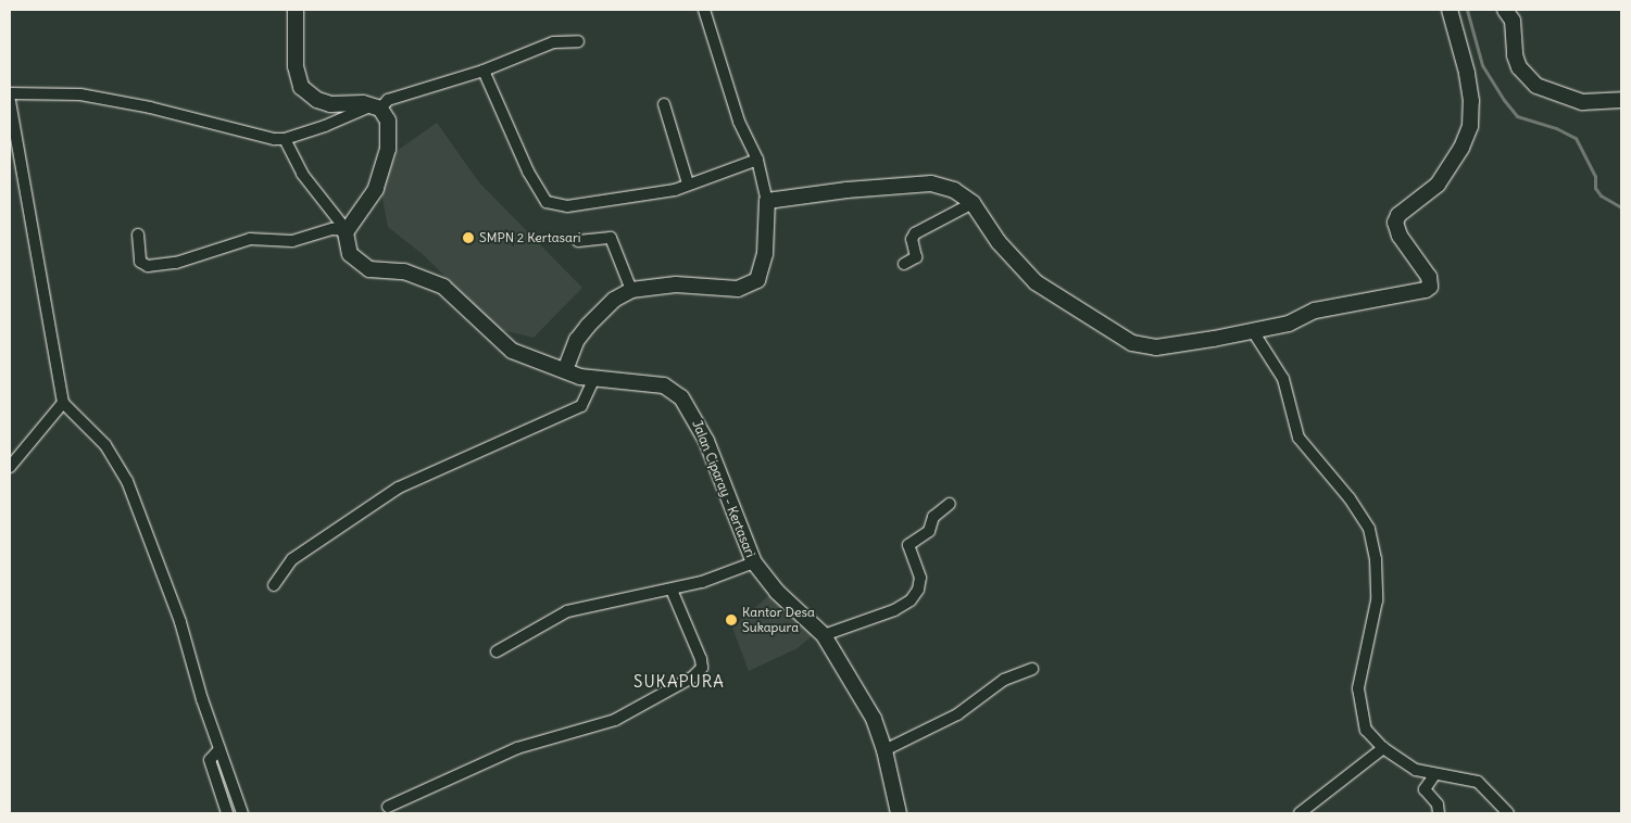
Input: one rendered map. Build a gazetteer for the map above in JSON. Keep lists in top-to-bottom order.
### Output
{
  "streets": {
    "street": ["Jalan Ciparay - Kertasari"]
  },
  "districts": ["SUKAPURA"],
  "places": ["SMPN 2 Kertasari", "Kantor Desa Sukapura"]
}
